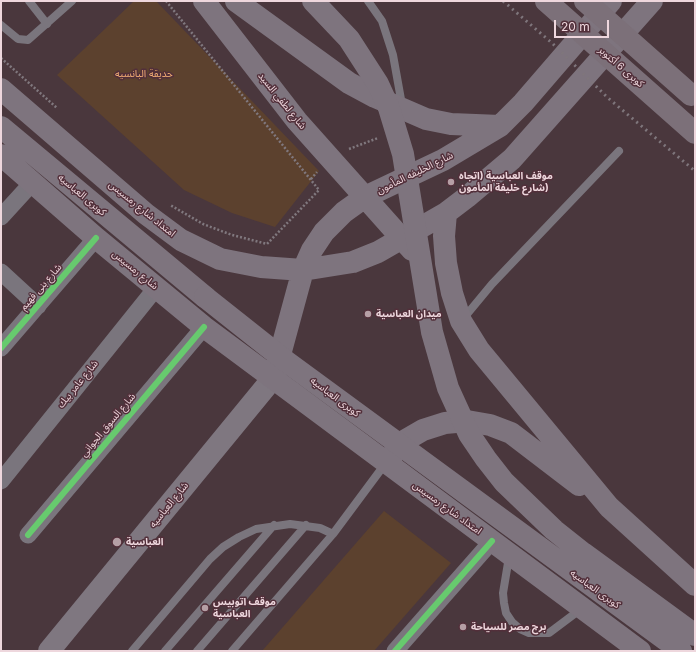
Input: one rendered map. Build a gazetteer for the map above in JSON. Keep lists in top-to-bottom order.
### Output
{
  "streets": {
    "highway": ["كوبرى 6 أكتوبر"],
    "main road": [
      "شارع لطفي السيد",
      "شارع الخليفه المأمون",
      "كوبرى العباسيه",
      "امتداد شارع رمسيس",
      "شارع رمسيس",
      "شارع العباسيه"
    ],
    "street": ["شارع بنى فهيم", "شارع عامر بيك", "شارع السوق الجواني"]
  },
  "crossings": [
    ["شارع لطفي السيد", "شارع الخليفه المأمون"],
    ["شارع الخليفه المأمون", "امتداد شارع رمسيس"],
    ["شارع الخليفه المأمون", "شارع رمسيس"],
    ["شارع الخليفه المأمون", "شارع العباسيه"],
    ["امتداد شارع رمسيس", "شارع رمسيس"],
    ["امتداد شارع رمسيس", "شارع العباسيه"],
    ["شارع رمسيس", "شارع بنى فهيم"],
    ["شارع رمسيس", "شارع عامر بيك"],
    ["شارع رمسيس", "شارع السوق الجواني"],
    ["شارع رمسيس", "شارع العباسيه"]
  ],
  "parks": ["حديقة البانسيه"],
  "places": [
    "موقف العباسية (اتجاه شارع خليفة المأمون)",
    "ميدان العباسية",
    "العباسية",
    "موقف اتوبيس العباسية",
    "برج مصر للسياحة"
  ],
  "scale_bar": "20 m"
}
